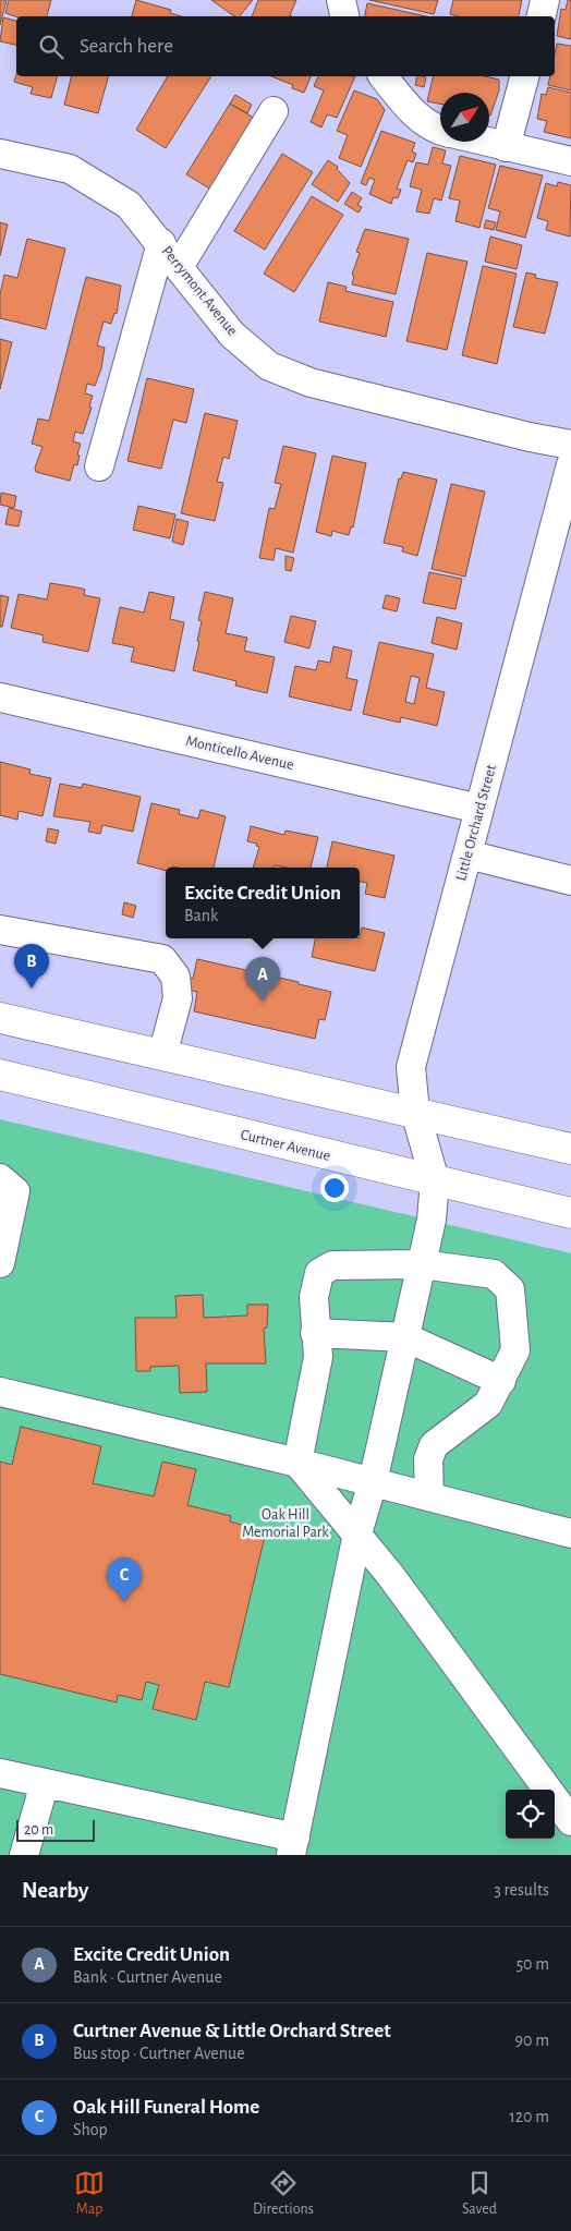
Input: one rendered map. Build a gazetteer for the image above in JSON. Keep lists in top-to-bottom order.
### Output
{
  "streets": {
    "main road": ["Curtner Avenue"],
    "street": ["Perrymont Avenue", "Monticello Avenue", "Little Orchard Street"]
  },
  "crossings": [
    ["Monticello Avenue", "Little Orchard Street"],
    ["Little Orchard Street", "Curtner Avenue"]
  ],
  "parks": ["Oak Hill Memorial Park"],
  "scale_bar": "20 m",
  "north": "top right",
  "page": {
    "search": "Search here",
    "popup": ["Excite Credit Union", "Bank"],
    "pins": ["B", "A", "C"],
    "scale": "20 m",
    "heading": ["Nearby", "3 results"],
    "list": [
      {
        "mark": "A",
        "name": "Excite Credit Union",
        "note": "Bank · Curtner Avenue",
        "value": "50 m"
      },
      {
        "mark": "B",
        "name": "Curtner Avenue & Little Orchard Street",
        "note": "Bus stop · Curtner Avenue",
        "value": "90 m"
      },
      {
        "mark": "C",
        "name": "Oak Hill Funeral Home",
        "note": "Shop",
        "value": "120 m"
      }
    ],
    "nav": ["Map", "Directions", "Saved"]
  }
}
